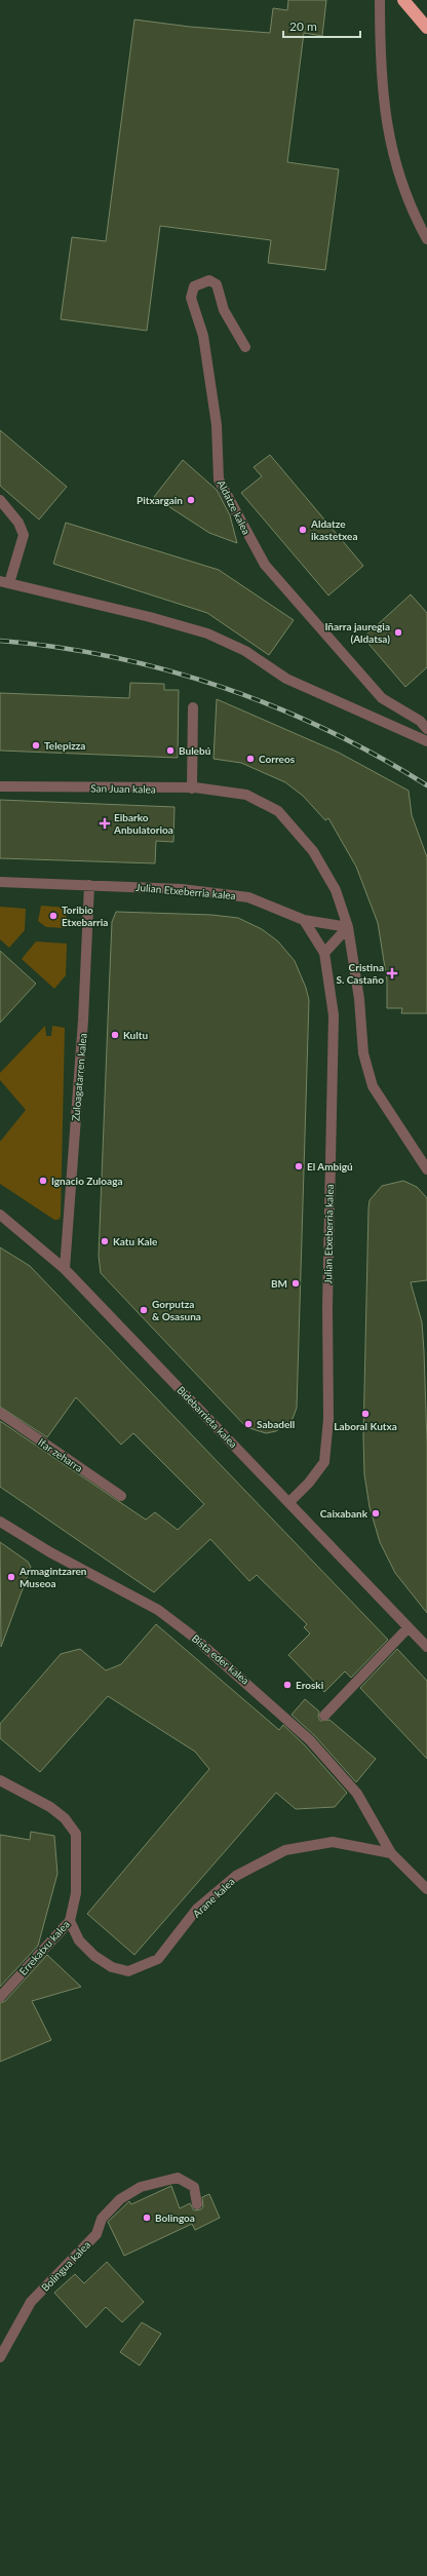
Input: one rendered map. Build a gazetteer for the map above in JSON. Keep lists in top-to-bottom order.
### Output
{
  "streets": {
    "street": [
      "Aldatze kalea",
      "San Juan kalea",
      "Julian Etxeberria kalea",
      "Zuloagatarren kalea",
      "Bidebarrieta kalea",
      "Ifar zeharra",
      "Bista eder kalea",
      "Arane kalea",
      "Errekatxu kalea",
      "Bolingua kalea"
    ]
  },
  "crossings": [
    ["San Juan kalea", "Julian Etxeberria kalea"],
    ["Julian Etxeberria kalea", "Zuloagatarren kalea"],
    ["Julian Etxeberria kalea", "Bidebarrieta kalea"],
    ["Zuloagatarren kalea", "Bidebarrieta kalea"],
    ["Bista eder kalea", "Arane kalea"],
    ["Arane kalea", "Errekatxu kalea"]
  ],
  "places": {
    "other": [
      "Pitxargain",
      "Aldatze ikastetxea",
      "Iñarra jauregia (Aldatsa)",
      "Telepizza",
      "Bulebú",
      "Correos",
      "Toribio Etxebarria",
      "Kultu",
      "El Ambigú",
      "Ignacio Zuloaga",
      "Katu Kale",
      "BM",
      "Gorputza & Osasuna",
      "Laboral Kutxa",
      "Sabadell",
      "Caixabank",
      "Armagintzaren Museoa",
      "Eroski",
      "Bolingoa"
    ],
    "health": ["Eibarko Anbulatorioa", "Cristina S. Castaño"]
  },
  "scale_bar": "20 m"
}
